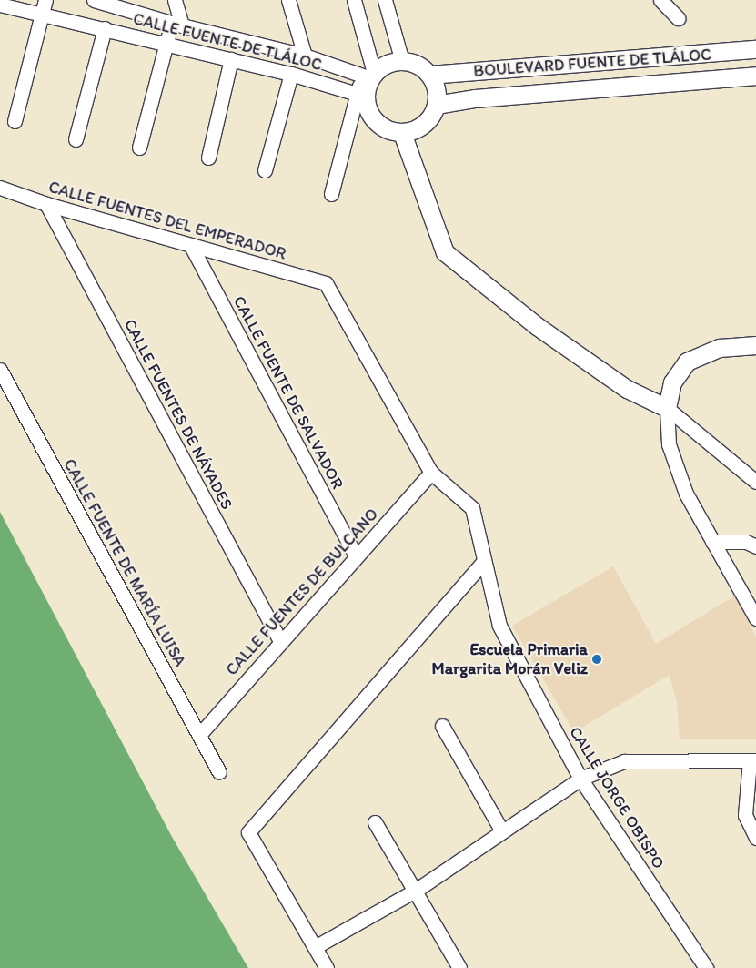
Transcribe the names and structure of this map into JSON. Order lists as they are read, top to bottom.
{
  "streets": {
    "street": [
      "CALLE FUENTE DE TLÁLOC",
      "BOULEVARD FUENTE DE TLÁLOC",
      "CALLE FUENTES DEL EMPERADOR",
      "CALLE FUENTE DE SALVADOR",
      "CALLE FUENTES DE NÁYADES",
      "CALLE FUENTE DE MARÍA LUISA",
      "CALLE FUENTES DE BULCANO",
      "CALLE JORGE OBISPO"
    ]
  },
  "crossings": [
    ["CALLE FUENTE DE TLÁLOC", "BOULEVARD FUENTE DE TLÁLOC"],
    ["CALLE FUENTES DEL EMPERADOR", "CALLE FUENTE DE SALVADOR"],
    ["CALLE FUENTES DEL EMPERADOR", "CALLE FUENTES DE NÁYADES"],
    ["CALLE FUENTES DEL EMPERADOR", "CALLE FUENTES DE BULCANO"],
    ["CALLE FUENTES DEL EMPERADOR", "CALLE JORGE OBISPO"],
    ["CALLE FUENTE DE SALVADOR", "CALLE FUENTES DE BULCANO"],
    ["CALLE FUENTES DE NÁYADES", "CALLE FUENTES DE BULCANO"],
    ["CALLE FUENTE DE MARÍA LUISA", "CALLE FUENTES DE BULCANO"],
    ["CALLE FUENTES DE BULCANO", "CALLE JORGE OBISPO"]
  ],
  "places": ["Escuela Primaria Margarita Morán Veliz"]
}
